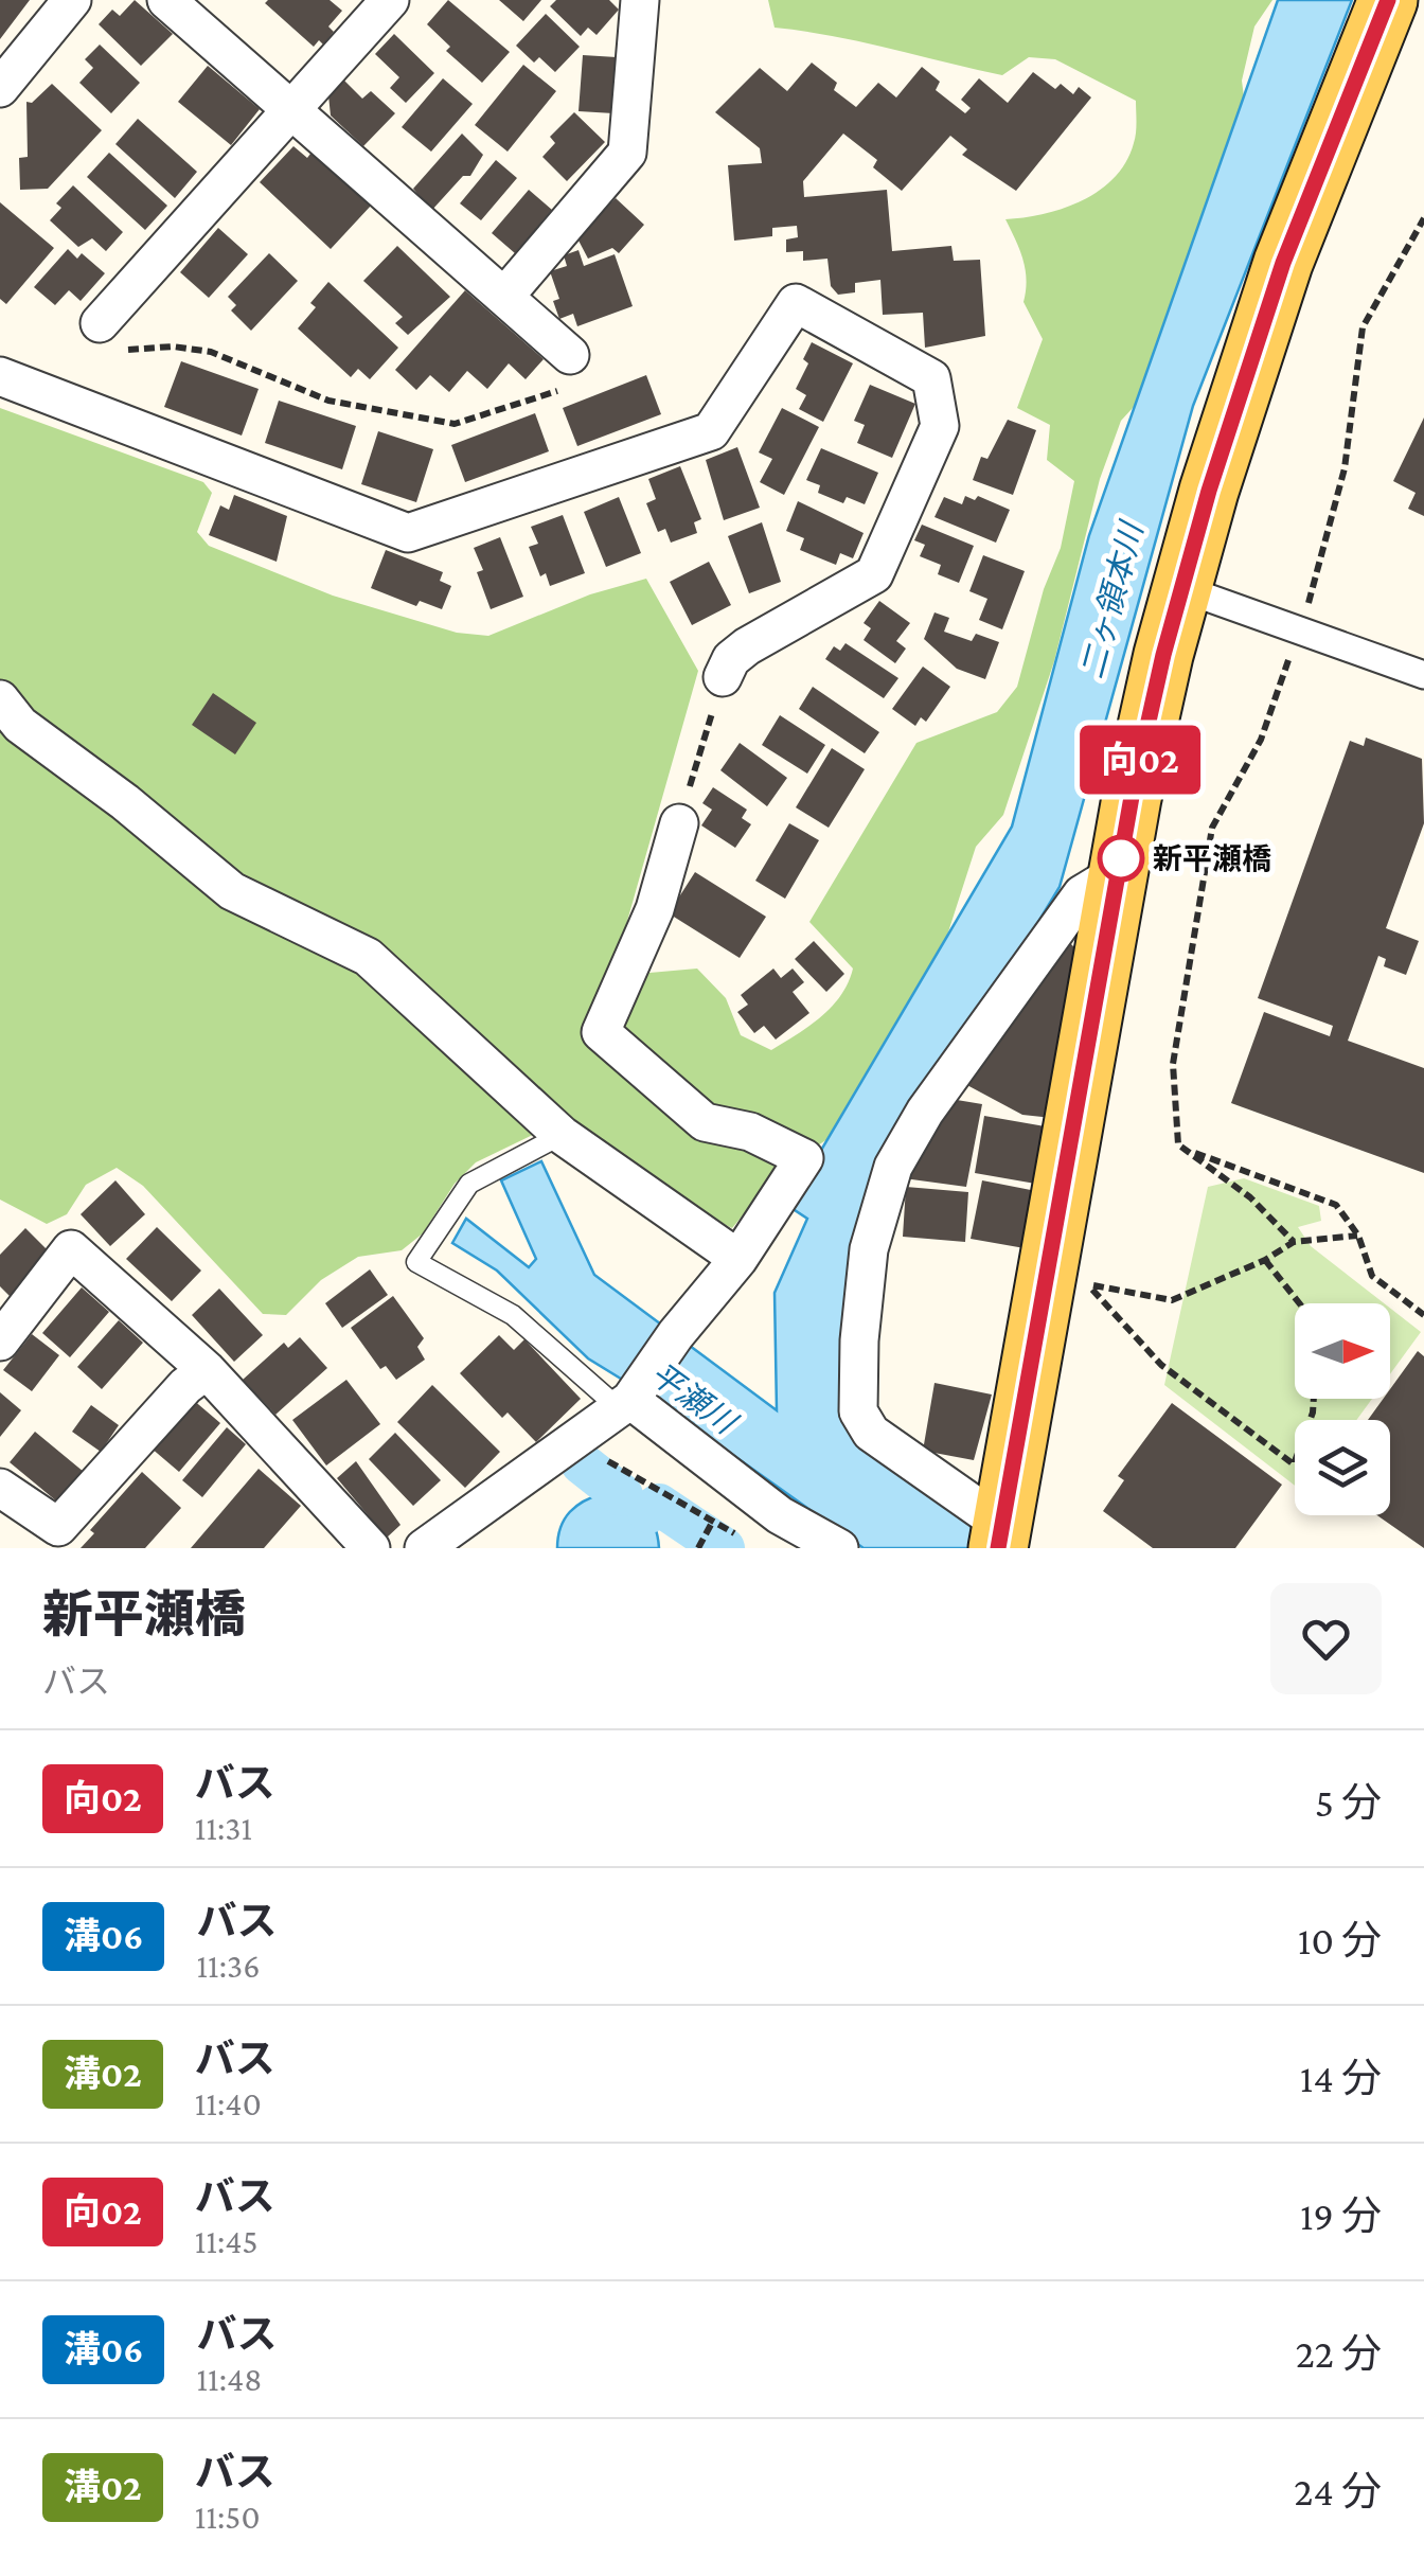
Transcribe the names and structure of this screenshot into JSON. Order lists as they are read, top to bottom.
{
  "water": ["二ヶ領本川", "平瀬川"],
  "places": ["新平瀬橋"],
  "lines": ["bus line 向02"],
  "north": "right",
  "page": {
    "on_map": "向02",
    "heading": ["新平瀬橋", "バス"],
    "list": [
      {
        "mark": "向02",
        "name": "バス",
        "note": "11:31",
        "value": "5 分"
      },
      {
        "mark": "溝06",
        "name": "バス",
        "note": "11:36",
        "value": "10 分"
      },
      {
        "mark": "溝02",
        "name": "バス",
        "note": "11:40",
        "value": "14 分"
      },
      {
        "mark": "向02",
        "name": "バス",
        "note": "11:45",
        "value": "19 分"
      },
      {
        "mark": "溝06",
        "name": "バス",
        "note": "11:48",
        "value": "22 分"
      },
      {
        "mark": "溝02",
        "name": "バス",
        "note": "11:50",
        "value": "24 分"
      }
    ]
  }
}
